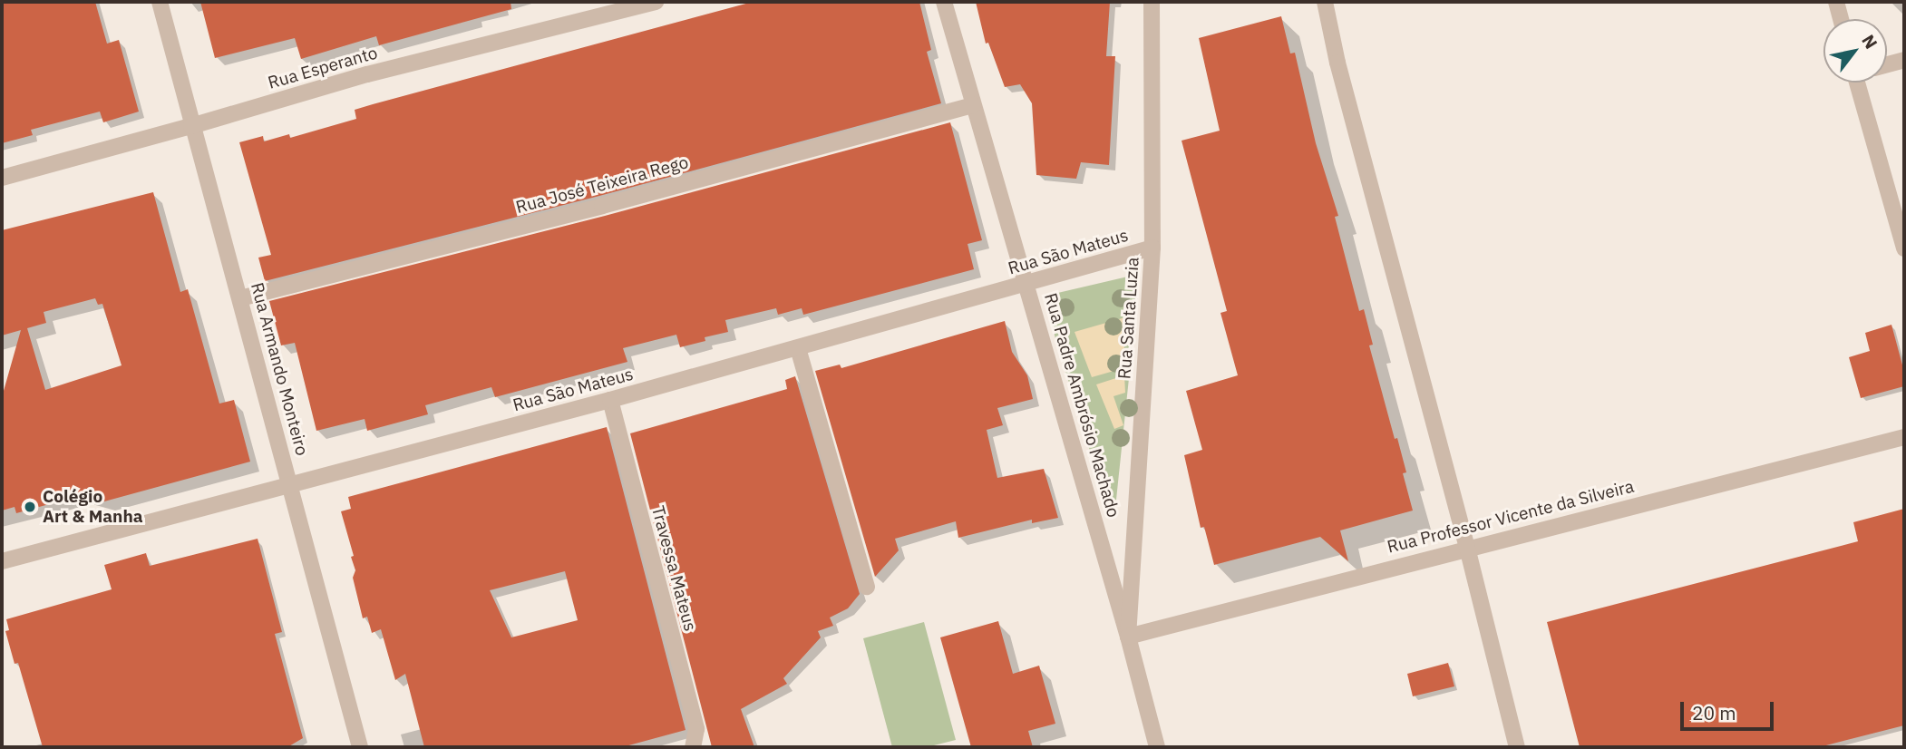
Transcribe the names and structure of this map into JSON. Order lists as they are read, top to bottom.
{
  "streets": {
    "street": [
      "Rua Esperanto",
      "Rua José Teixeira Rego",
      "Rua São Mateus",
      "Rua Santa Luzia",
      "Rua Armando Monteiro",
      "Rua Padre Ambrósio Machado",
      "Rua Professor Vicente da Silveira",
      "Travessa Mateus"
    ]
  },
  "crossings": [
    ["Rua Esperanto", "Rua Armando Monteiro"],
    ["Rua José Teixeira Rego", "Rua Armando Monteiro"],
    ["Rua José Teixeira Rego", "Rua Padre Ambrósio Machado"],
    ["Rua São Mateus", "Rua Santa Luzia"],
    ["Rua São Mateus", "Rua Armando Monteiro"],
    ["Rua São Mateus", "Rua Padre Ambrósio Machado"],
    ["Rua São Mateus", "Travessa Mateus"],
    ["Rua Santa Luzia", "Rua Padre Ambrósio Machado"],
    ["Rua Santa Luzia", "Rua Professor Vicente da Silveira"],
    ["Rua Padre Ambrósio Machado", "Rua Professor Vicente da Silveira"]
  ],
  "places": ["Colégio Art & Manha"],
  "scale_bar": "20 m",
  "north": "top right"
}
